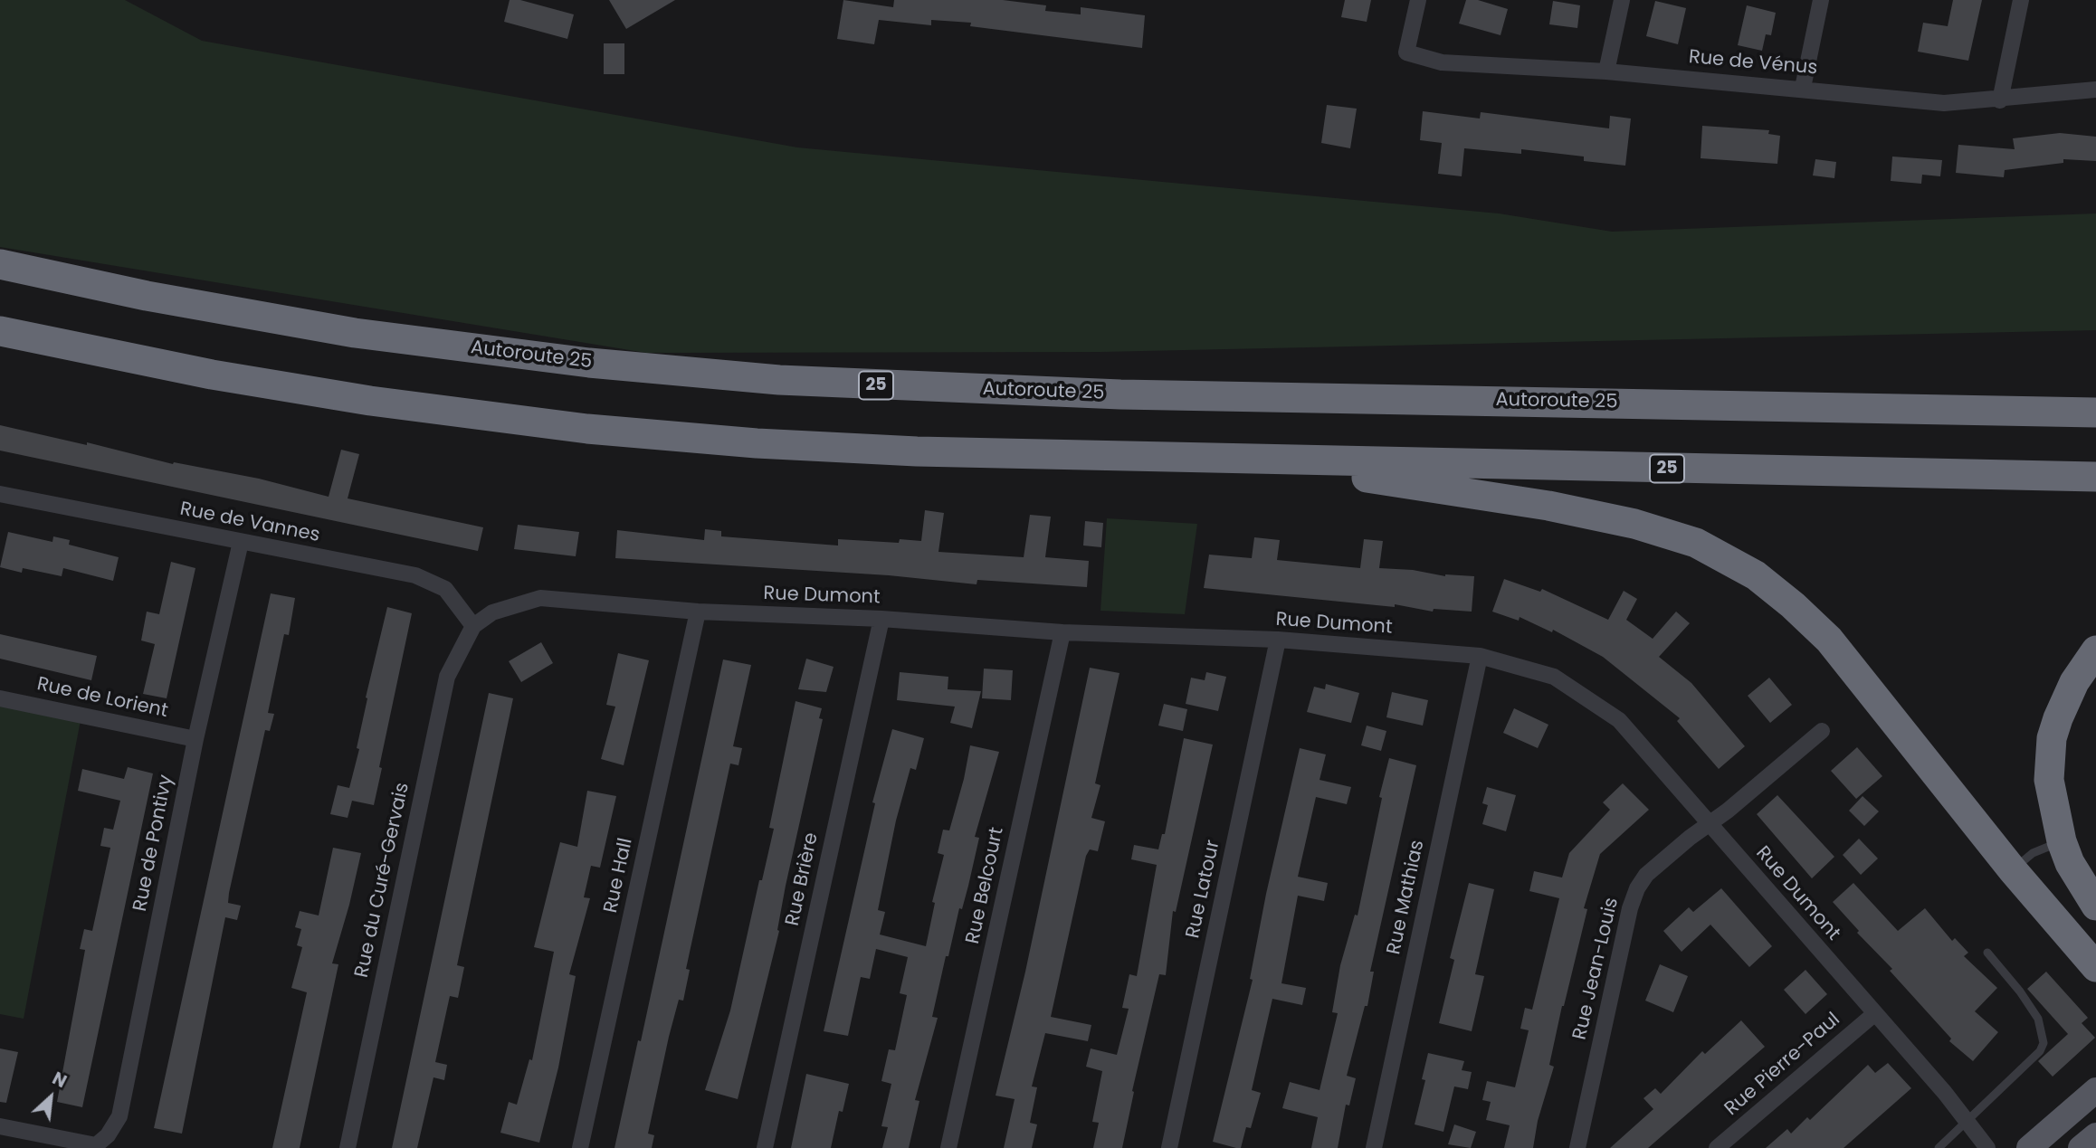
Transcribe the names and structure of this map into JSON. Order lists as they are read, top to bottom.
{
  "streets": {
    "highway": ["Autoroute 25", "25"],
    "street": [
      "Rue de Vénus",
      "Rue de Vannes",
      "Rue Dumont",
      "Rue de Lorient",
      "Rue de Pontivy",
      "Rue Hall",
      "Rue Brière",
      "Rue du Curé-Gervais",
      "Rue Belcourt",
      "Rue Latour",
      "Rue Mathias",
      "Rue Jean-Louis",
      "Rue Pierre-Paul"
    ]
  },
  "crossings": [
    ["Rue de Vannes", "Rue Dumont"],
    ["Rue de Vannes", "Rue de Pontivy"],
    ["Rue de Vannes", "Rue du Curé-Gervais"],
    ["Rue Dumont", "Rue Hall"],
    ["Rue Dumont", "Rue Brière"],
    ["Rue Dumont", "Rue du Curé-Gervais"],
    ["Rue Dumont", "Rue Belcourt"],
    ["Rue Dumont", "Rue Latour"],
    ["Rue Dumont", "Rue Mathias"],
    ["Rue Dumont", "Rue Jean-Louis"],
    ["Rue Dumont", "Rue Pierre-Paul"],
    ["Rue de Lorient", "Rue de Pontivy"]
  ],
  "north": "top right"
}
